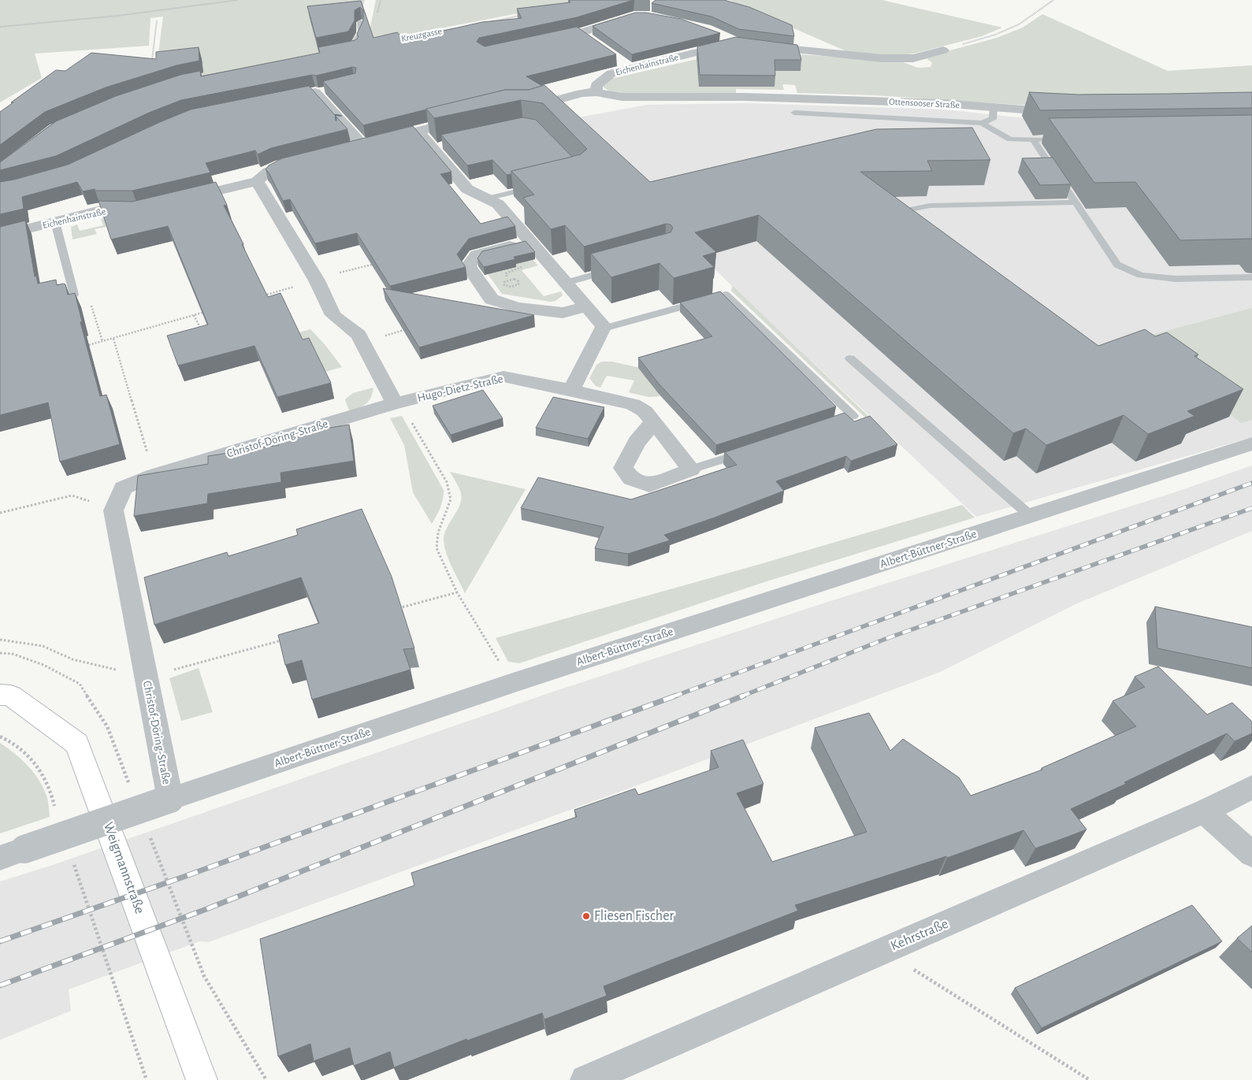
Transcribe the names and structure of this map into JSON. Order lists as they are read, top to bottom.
{
  "streets": {
    "street": [
      "Eichenhainstraße",
      "Ottensooser Straße",
      "Hugo-Dietz-Straße",
      "Christof-Döring-Straße",
      "Albert-Büttner-Straße",
      "Weigmannstraße",
      "Kehrstraße"
    ],
    "path": ["Kreuzgasse"]
  },
  "crossings": [
    ["Eichenhainstraße", "Ottensooser Straße"],
    ["Hugo-Dietz-Straße", "Christof-Döring-Straße"],
    ["Christof-Döring-Straße", "Albert-Büttner-Straße"]
  ],
  "places": ["Fliesen Fischer"]
}
